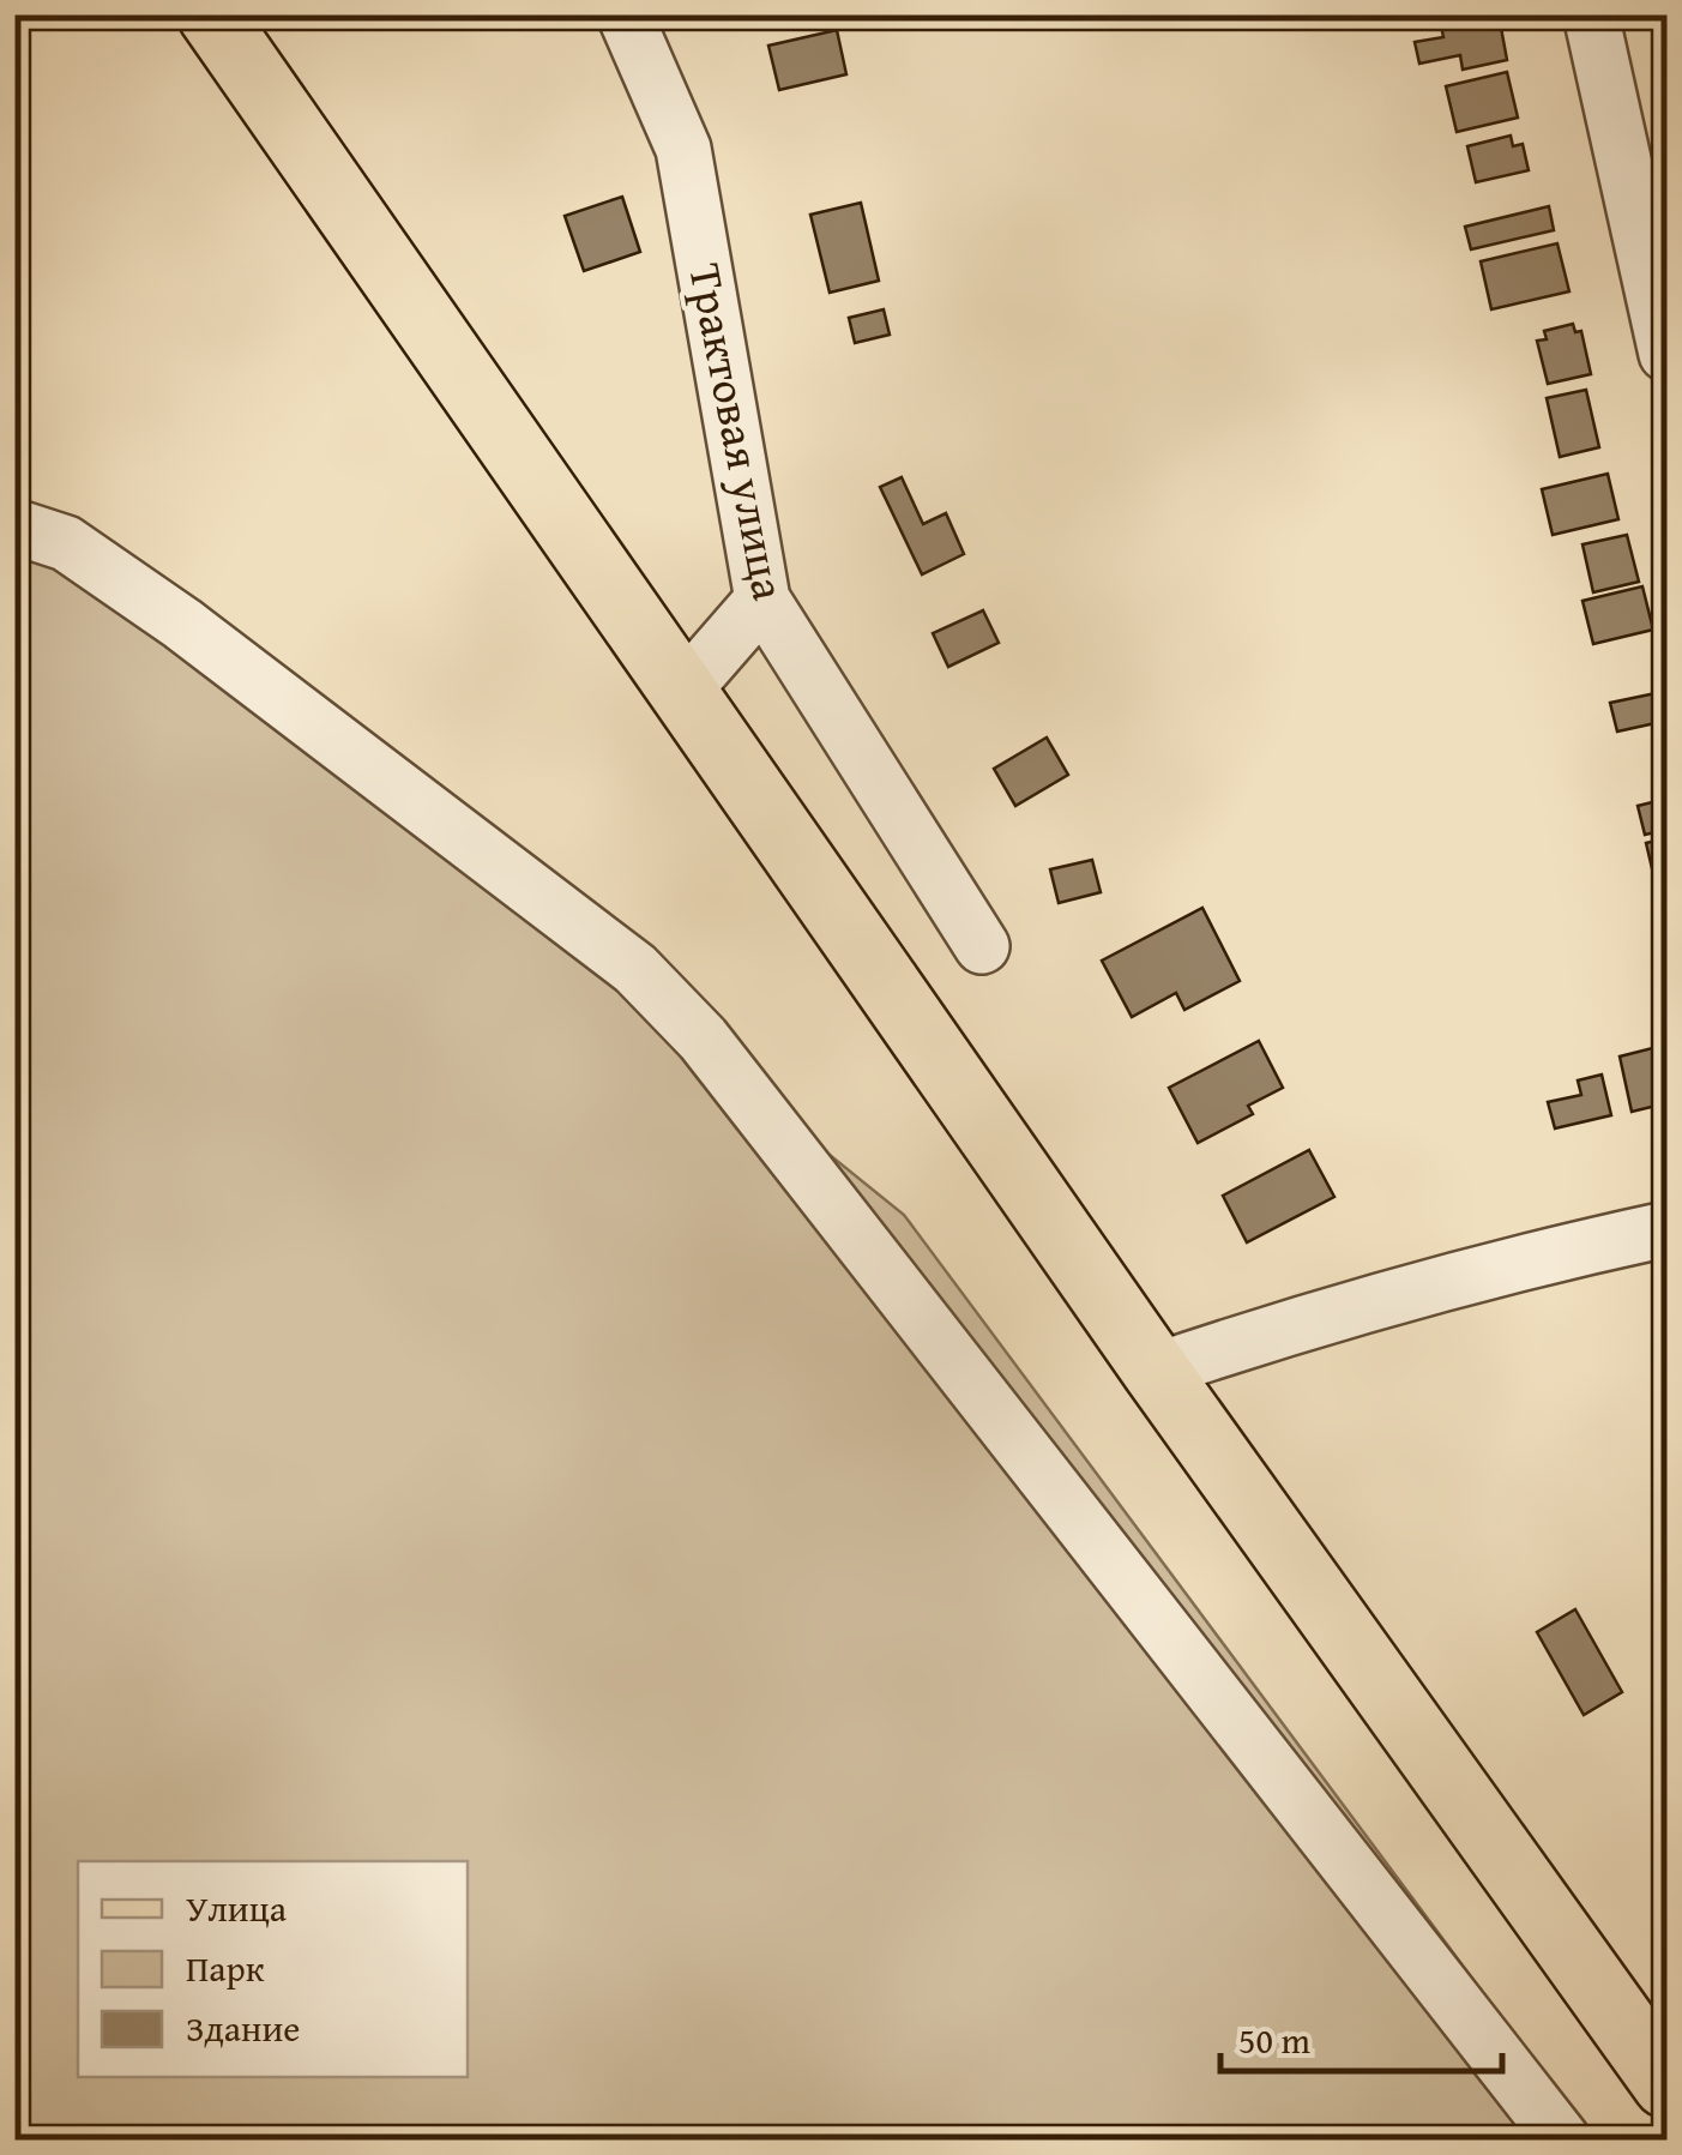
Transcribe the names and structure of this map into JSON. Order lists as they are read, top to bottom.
{
  "streets": {
    "street": ["Трактовая улица"]
  },
  "legend": ["Улица", "Парк", "Здание"],
  "scale_bar": "50 m"
}
